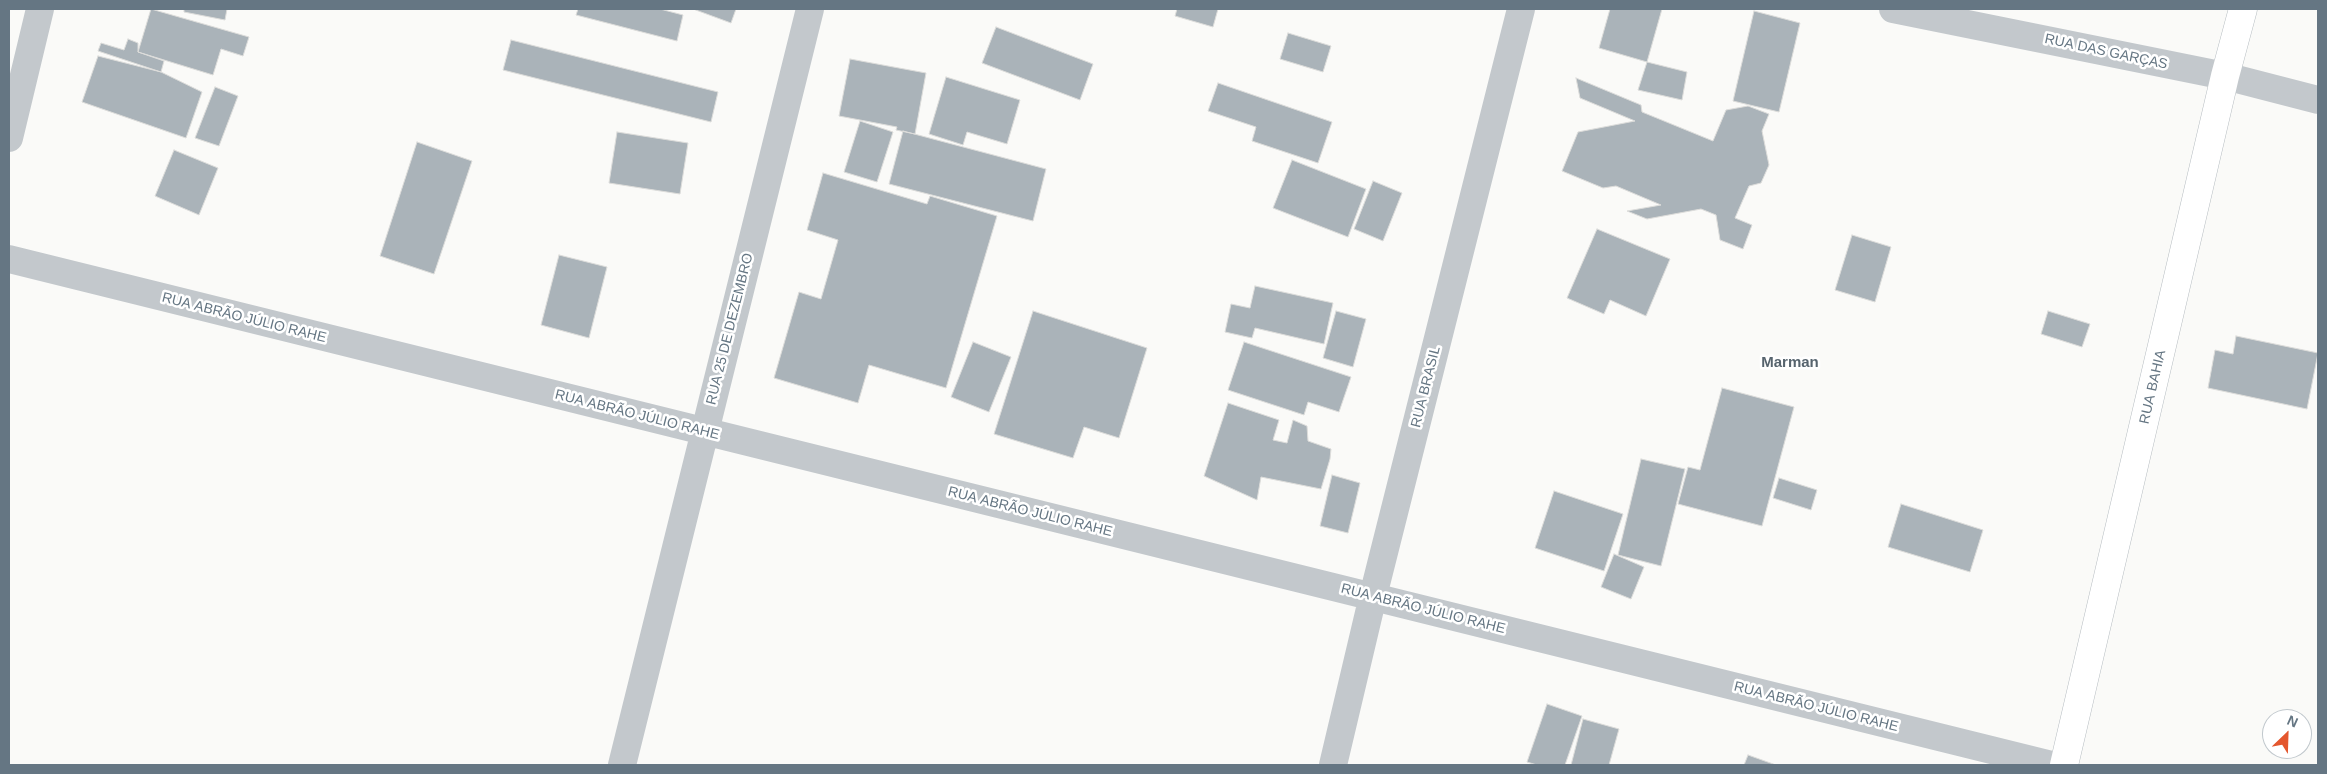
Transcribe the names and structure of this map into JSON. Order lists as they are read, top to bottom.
{
  "streets": {
    "main road": ["RUA BAHIA"],
    "street": [
      "RUA DAS GARÇAS",
      "RUA ABRÃO JÚLIO RAHE",
      "RUA 25 DE DEZEMBRO",
      "RUA BRASIL"
    ]
  },
  "crossings": [
    ["RUA DAS GARÇAS", "RUA BAHIA"],
    ["RUA ABRÃO JÚLIO RAHE", "RUA 25 DE DEZEMBRO"],
    ["RUA ABRÃO JÚLIO RAHE", "RUA BRASIL"]
  ],
  "districts": ["Marman"],
  "north": "top right"
}
